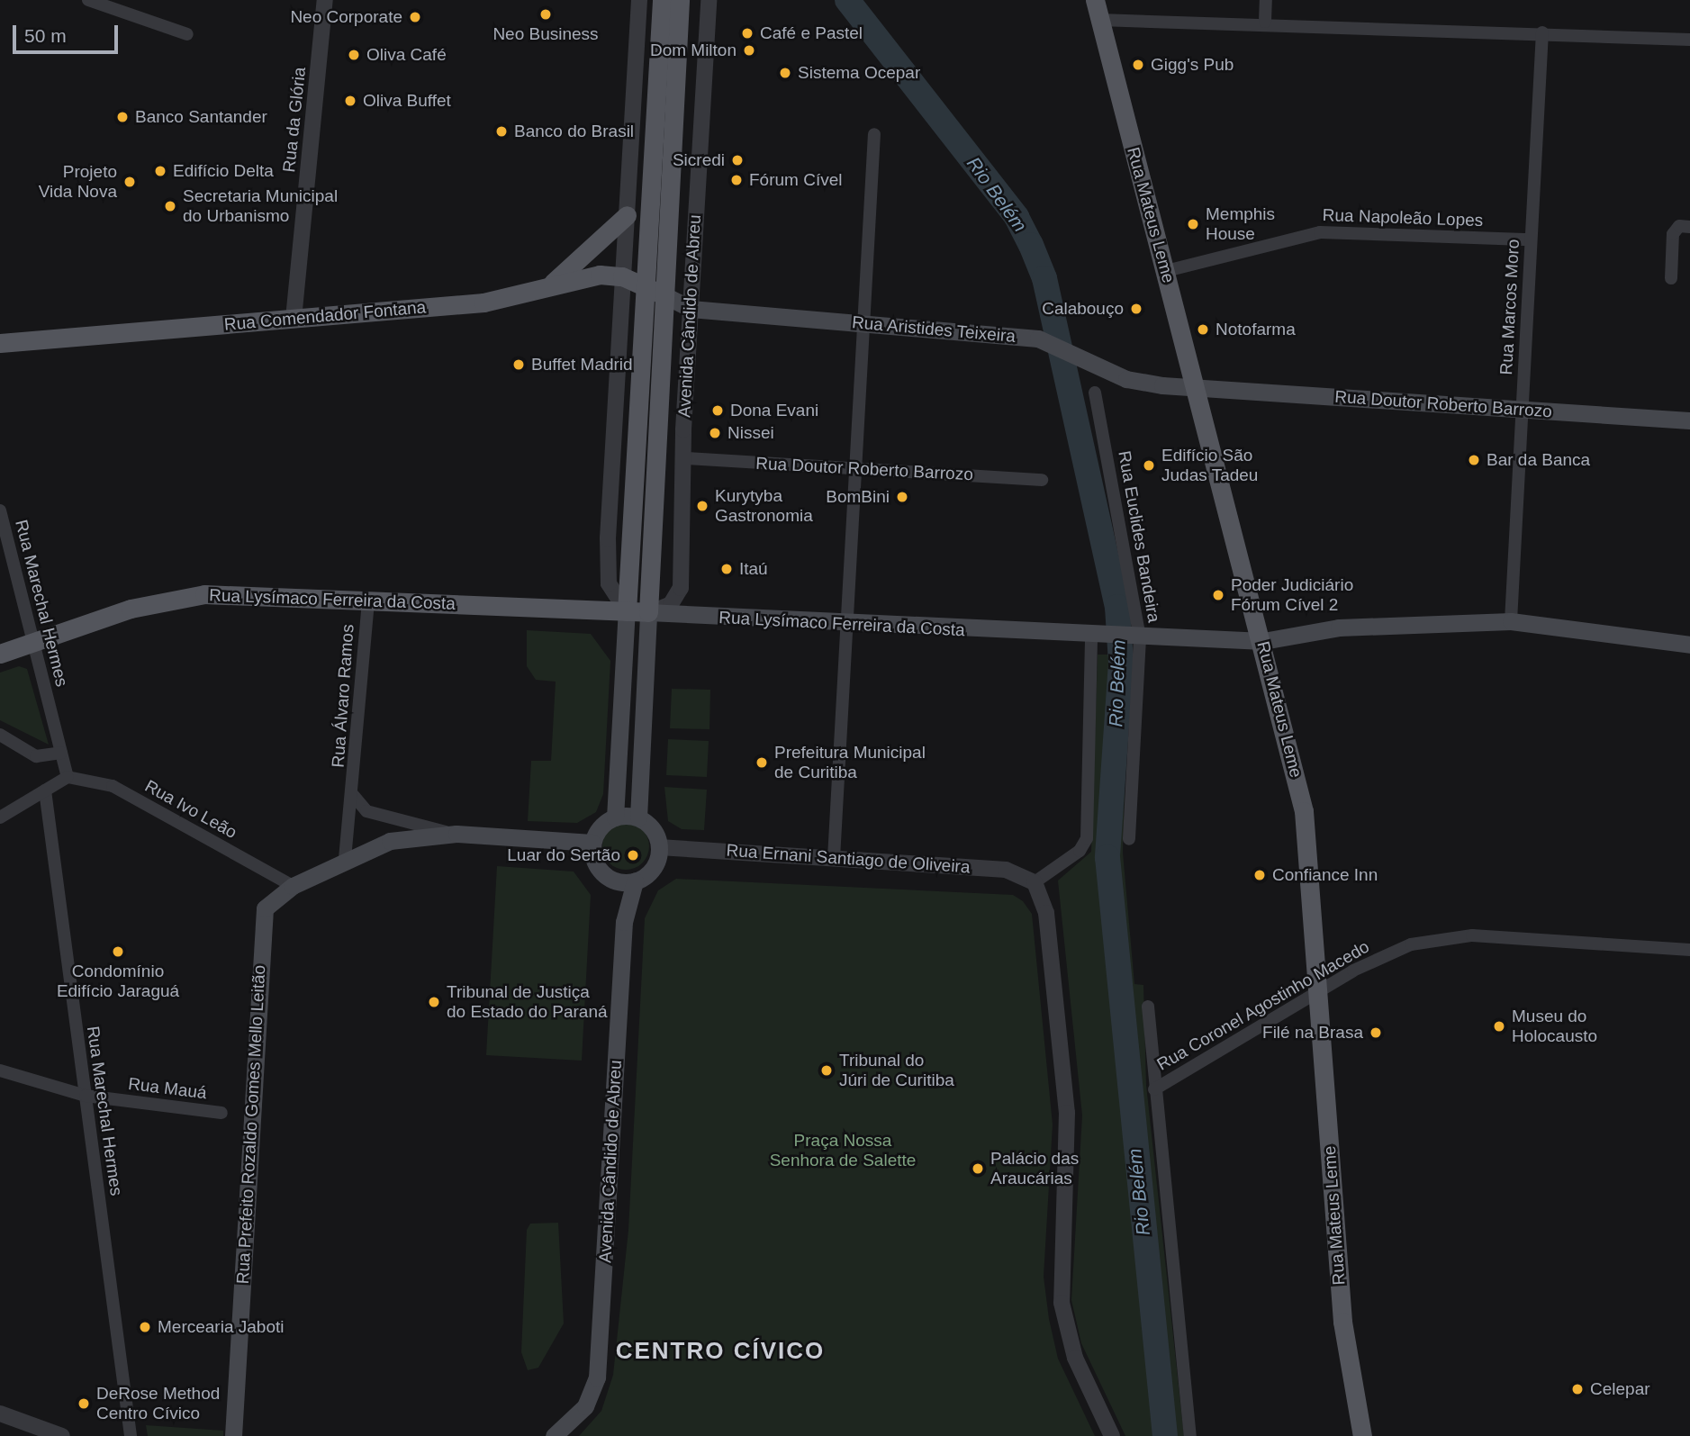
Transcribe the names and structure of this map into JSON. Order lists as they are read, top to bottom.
{
  "streets": {
    "main road": [
      "Rua Mateus Leme",
      "Rua Comendador Fontana",
      "Avenida Cândido de Abreu",
      "Rua Aristides Teixeira",
      "Rua Doutor Roberto Barrozo",
      "Rua Lysímaco Ferreira da Costa",
      "Rua Prefeito Rozaldo Gomes Mello Leitão"
    ],
    "street": [
      "Rua da Glória",
      "Rua Napoleão Lopes",
      "Rua Marcos Moro",
      "Rua Euclides Bandeira",
      "Rua Marechal Hermes",
      "Rua Álvaro Ramos",
      "Rua Ivo Leão",
      "Rua Ernani Santiago de Oliveira",
      "Rua Coronel Agostinho Macedo",
      "Rua Mauá"
    ]
  },
  "crossings": [
    ["Rua da Glória", "Rua Comendador Fontana"],
    ["Rua Mateus Leme", "Rua Napoleão Lopes"],
    ["Rua Mateus Leme", "Rua Aristides Teixeira"],
    ["Rua Mateus Leme", "Rua Doutor Roberto Barrozo"],
    ["Rua Mateus Leme", "Rua Lysímaco Ferreira da Costa"],
    ["Rua Mateus Leme", "Rua Coronel Agostinho Macedo"],
    ["Rua Napoleão Lopes", "Rua Marcos Moro"],
    ["Rua Marcos Moro", "Rua Doutor Roberto Barrozo"],
    ["Rua Marcos Moro", "Rua Lysímaco Ferreira da Costa"],
    ["Rua Comendador Fontana", "Avenida Cândido de Abreu"],
    ["Rua Comendador Fontana", "Rua Aristides Teixeira"],
    ["Avenida Cândido de Abreu", "Rua Aristides Teixeira"],
    ["Avenida Cândido de Abreu", "Rua Doutor Roberto Barrozo"],
    ["Avenida Cândido de Abreu", "Rua Lysímaco Ferreira da Costa"],
    ["Avenida Cândido de Abreu", "Rua Ernani Santiago de Oliveira"],
    ["Rua Aristides Teixeira", "Rua Doutor Roberto Barrozo"],
    ["Rua Euclides Bandeira", "Rua Lysímaco Ferreira da Costa"],
    ["Rua Lysímaco Ferreira da Costa", "Rua Marechal Hermes"],
    ["Rua Lysímaco Ferreira da Costa", "Rua Álvaro Ramos"],
    ["Rua Marechal Hermes", "Rua Ivo Leão"],
    ["Rua Marechal Hermes", "Rua Mauá"],
    ["Rua Álvaro Ramos", "Rua Prefeito Rozaldo Gomes Mello Leitão"],
    ["Rua Ivo Leão", "Rua Prefeito Rozaldo Gomes Mello Leitão"]
  ],
  "districts": ["CENTRO CÍVICO"],
  "water": ["Rio Belém"],
  "parks": ["Praça Nossa Senhora de Salette"],
  "places": [
    "Neo Business",
    "Neo Corporate",
    "Café e Pastel",
    "Dom Milton",
    "Oliva Café",
    "Gigg's Pub",
    "Sistema Ocepar",
    "Oliva Buffet",
    "Banco Santander",
    "Banco do Brasil",
    "Sicredi",
    "Edifício Delta",
    "Fórum Cível",
    "Projeto Vida Nova",
    "Secretaria Municipal do Urbanismo",
    "Memphis House",
    "Calabouço",
    "Notofarma",
    "Buffet Madrid",
    "Dona Evani",
    "Nissei",
    "Bar da Banca",
    "Edifício São Judas Tadeu",
    "BomBini",
    "Kurytyba Gastronomia",
    "Itaú",
    "Poder Judiciário Fórum Cível 2",
    "Prefeitura Municipal de Curitiba",
    "Luar do Sertão",
    "Confiance Inn",
    "Condomínio Edifício Jaraguá",
    "Tribunal de Justiça do Estado do Paraná",
    "Museu do Holocausto",
    "Filé na Brasa",
    "Tribunal do Júri de Curitiba",
    "Palácio das Araucárias",
    "Mercearia Jaboti",
    "Celepar",
    "DeRose Method Centro Cívico"
  ],
  "scale_bar": "50 m"
}
